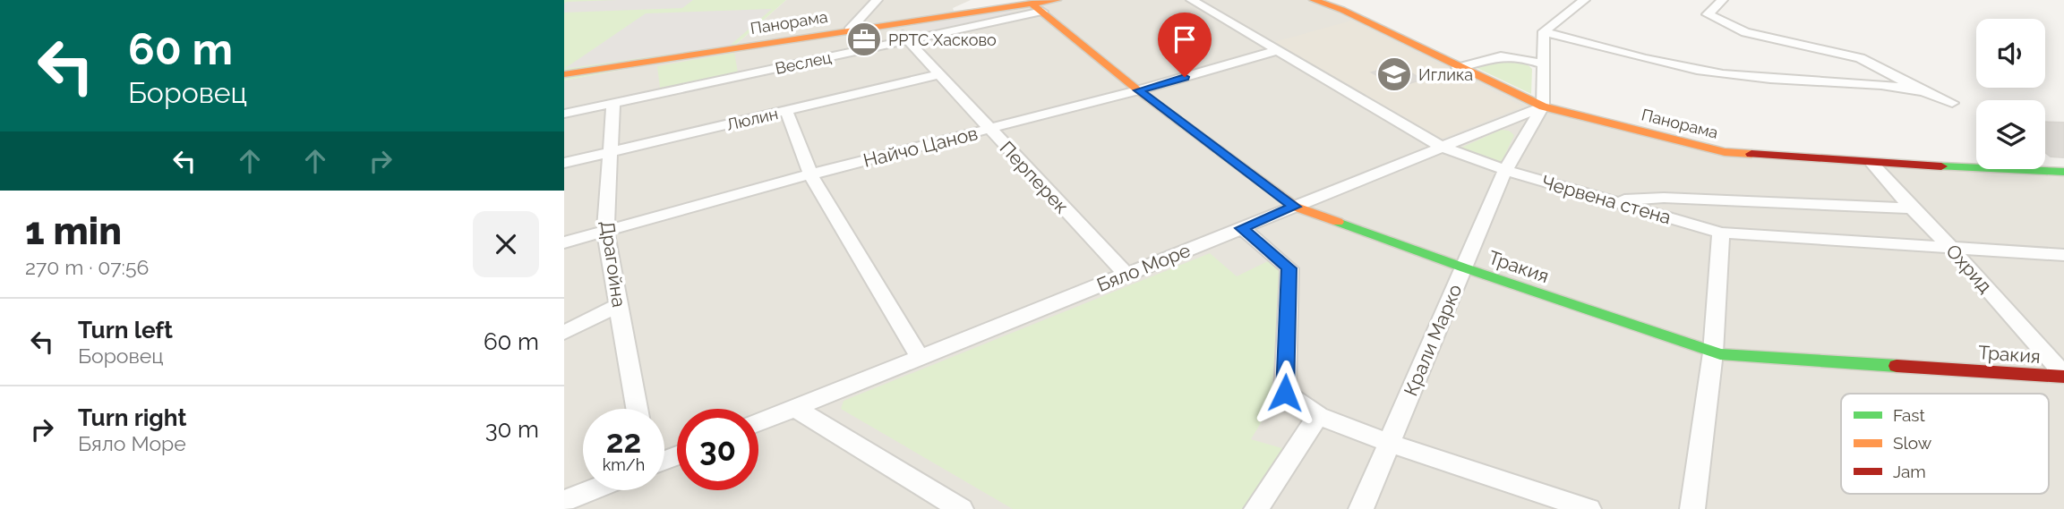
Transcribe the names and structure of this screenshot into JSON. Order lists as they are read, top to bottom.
{
  "streets": {
    "street": [
      "Панорама",
      "Веслец",
      "Люлин",
      "Найчо Цанов",
      "Перперек",
      "Червена стена",
      "Драгойна",
      "Тракия",
      "Бяло Море",
      "Охрид",
      "Крали Марко"
    ]
  },
  "crossings": [
    ["Панорама", "Веслец"],
    ["Панорама", "Перперек"],
    ["Панорама", "Тракия"],
    ["Панорама", "Бяло Море"],
    ["Панорама", "Охрид"],
    ["Панорама", "Крали Марко"],
    ["Веслец", "Перперек"],
    ["Веслец", "Драгойна"],
    ["Веслец", "Тракия"],
    ["Люлин", "Перперек"],
    ["Люлин", "Драгойна"],
    ["Найчо Цанов", "Перперек"],
    ["Найчо Цанов", "Червена стена"],
    ["Найчо Цанов", "Драгойна"],
    ["Найчо Цанов", "Тракия"],
    ["Перперек", "Бяло Море"],
    ["Червена стена", "Бяло Море"],
    ["Червена стена", "Охрид"],
    ["Червена стена", "Крали Марко"],
    ["Тракия", "Бяло Море"],
    ["Тракия", "Охрид"],
    ["Тракия", "Крали Марко"],
    ["Бяло Море", "Крали Марко"]
  ],
  "places": {
    "office": ["РРТС Хасково"],
    "school or university": ["Иглика"]
  },
  "legend": ["Fast", "Slow", "Jam"],
  "page": {
    "turn": ["60 m", "Боровец"],
    "heading": ["1 min", "270 m · 07:56"],
    "list": [
      {
        "name": "Turn left",
        "note": "Боровец",
        "value": "60 m"
      },
      {
        "name": "Turn right",
        "note": "Бяло Море",
        "value": "30 m"
      }
    ],
    "speed": "22 km/h",
    "limit": "30"
  }
}
